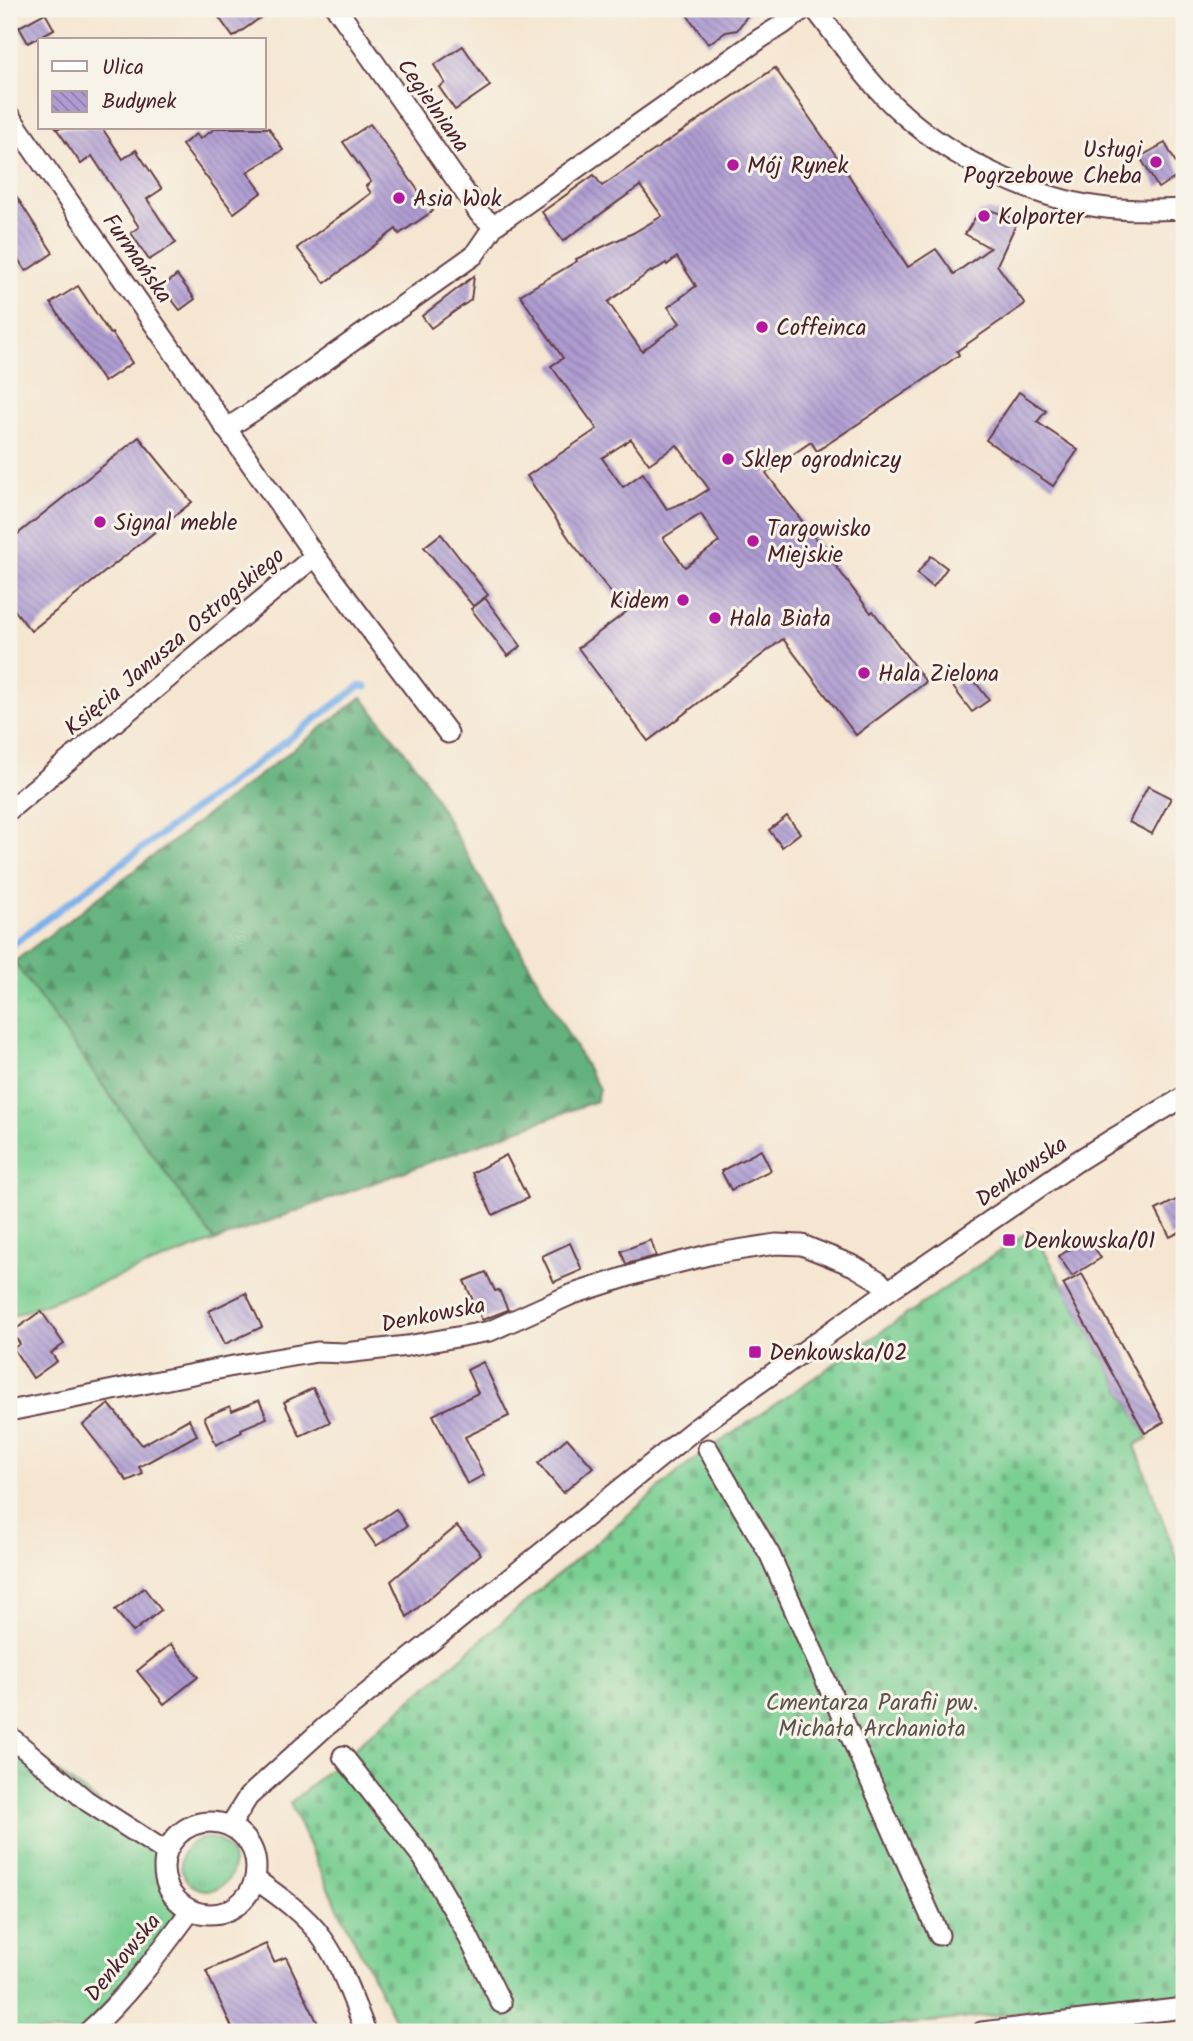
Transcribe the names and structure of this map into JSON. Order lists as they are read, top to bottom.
{
  "streets": {
    "street": [
      "Cegielniana",
      "Furmańska",
      "Księcia Janusza Ostrogskiego",
      "Denkowska"
    ]
  },
  "crossings": [
    ["Furmańska", "Księcia Janusza Ostrogskiego"]
  ],
  "parks": ["Cmentarza Parafii pw. Michała Archanioła"],
  "places": {
    "other": [
      "Usługi Pogrzebowe Cheba",
      "Mój Rynek",
      "Asia Wok",
      "Kolporter",
      "Coffeinca",
      "Sklep ogrodniczy",
      "Signal meble",
      "Targowisko Miejskie",
      "Kidem",
      "Hala Biała",
      "Hala Zielona"
    ],
    "transit": ["Denkowska/01", "Denkowska/02"]
  },
  "legend": ["Ulica", "Budynek"]
}
